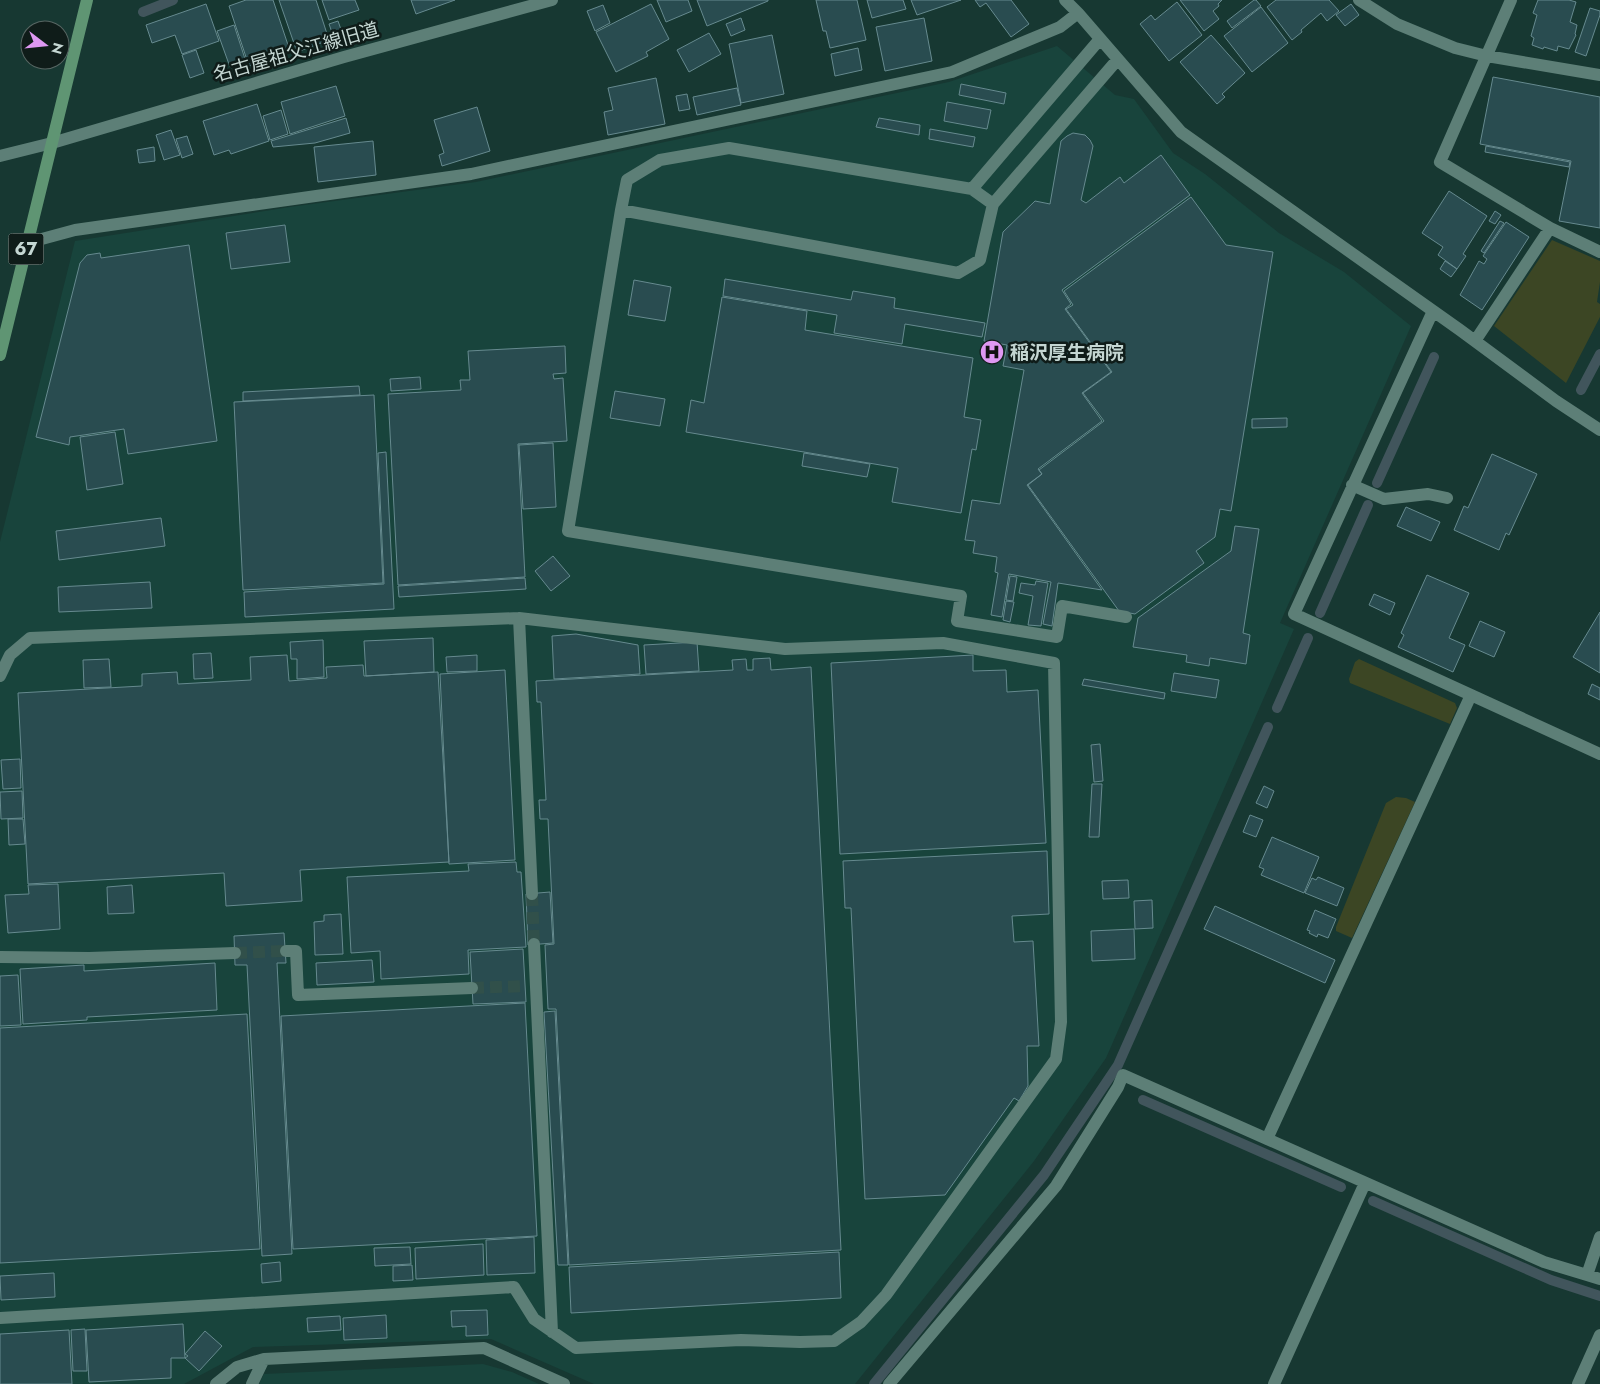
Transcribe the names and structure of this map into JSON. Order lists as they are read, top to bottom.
{
  "streets": {
    "main road": ["67"],
    "street": ["名古屋祖父江線旧道"]
  },
  "crossings": [
    ["名古屋祖父江線旧道", "67"]
  ],
  "places": {
    "hospital": ["稲沢厚生病院"]
  },
  "north": "right"
}
